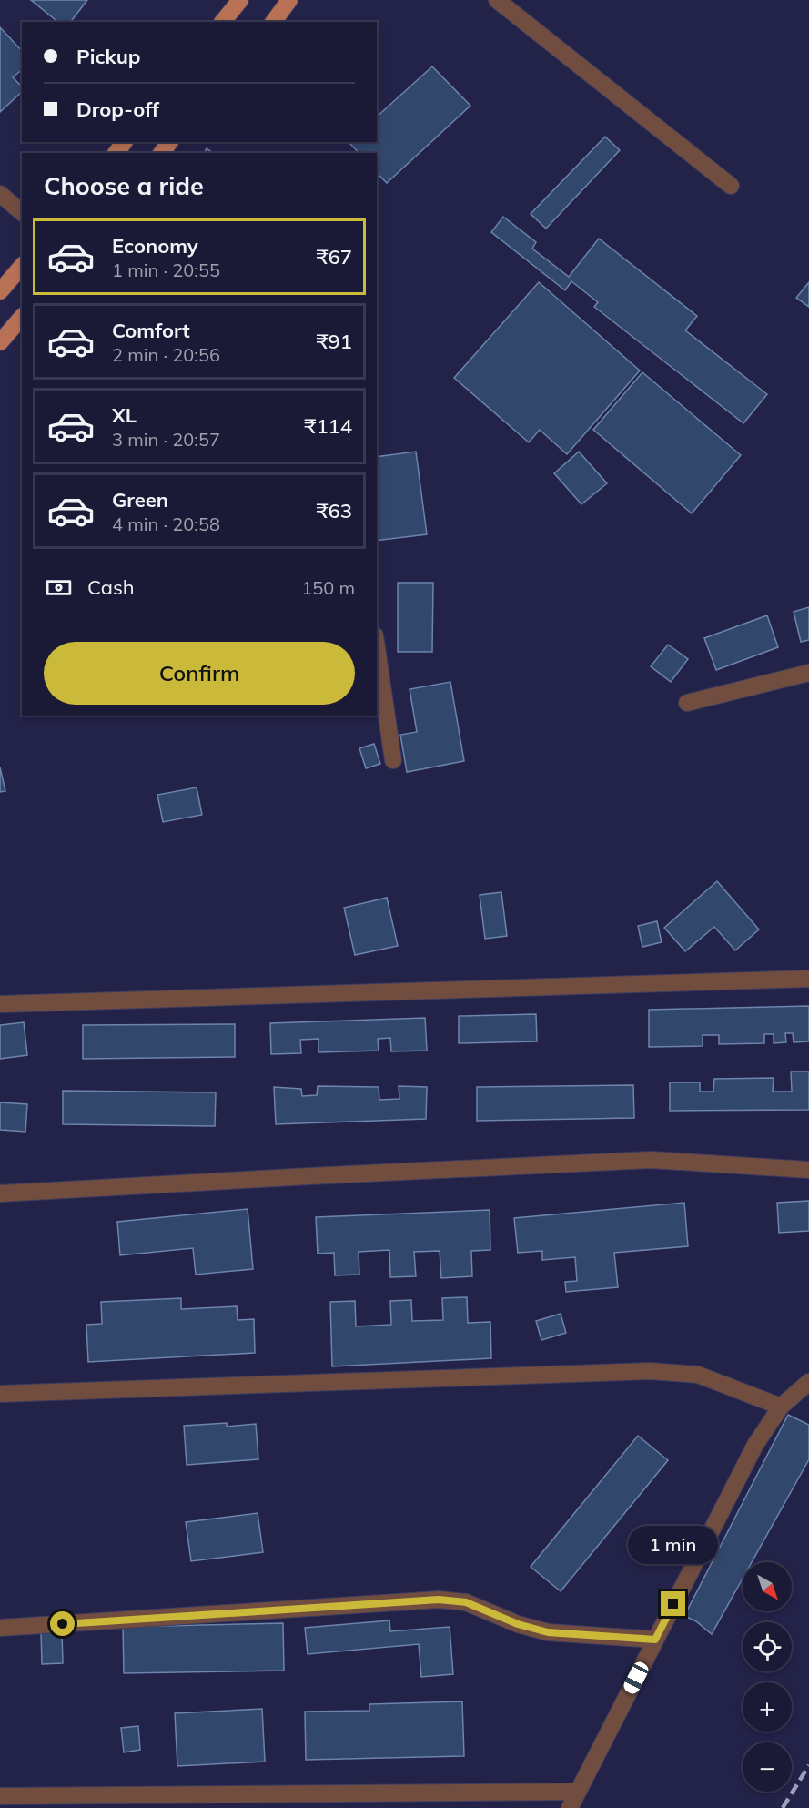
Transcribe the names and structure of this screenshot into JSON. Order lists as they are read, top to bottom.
{
  "north": "bottom right",
  "page": {
    "banner": ["Pickup", "Drop-off"],
    "heading": "Choose a ride",
    "list": [
      {
        "name": "Economy",
        "note": "1 min · 20:55",
        "value": "₹67"
      },
      {
        "name": "Comfort",
        "note": "2 min · 20:56",
        "value": "₹91"
      },
      {
        "name": "XL",
        "note": "3 min · 20:57",
        "value": "₹114"
      },
      {
        "name": "Green",
        "note": "4 min · 20:58",
        "value": "₹63"
      }
    ],
    "pay": ["Cash", "150 m"],
    "buttons": "Confirm",
    "bubble": "1 min",
    "map_buttons": ["+", "−"]
  }
}
